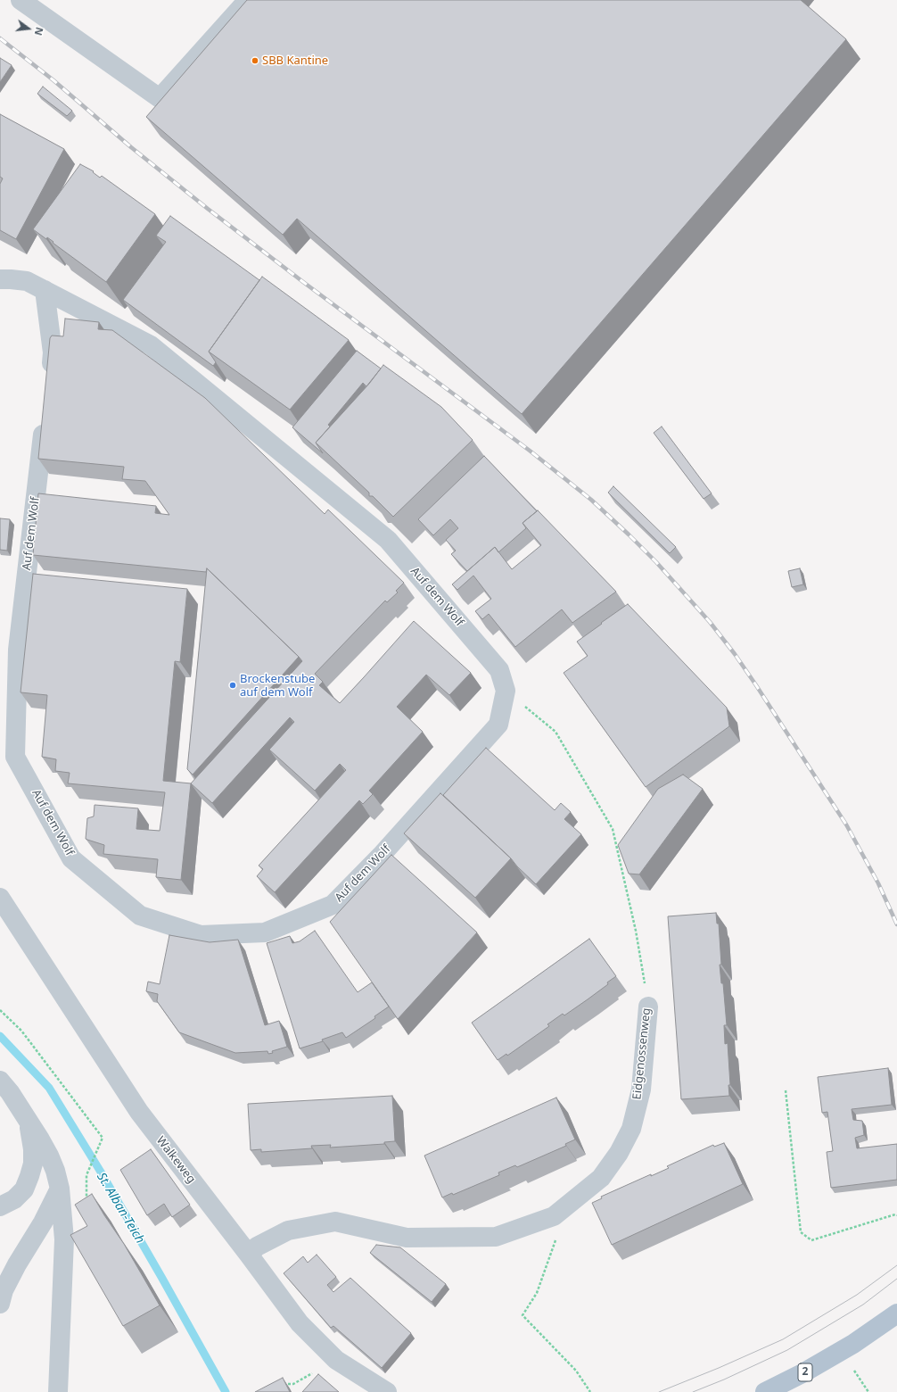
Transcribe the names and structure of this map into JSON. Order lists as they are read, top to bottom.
{
  "streets": {
    "main road": ["2"],
    "street": ["Auf dem Wolf", "Eidgenossenweg", "Walkeweg"]
  },
  "crossings": [
    ["Auf dem Wolf", "Eidgenossenweg"],
    ["Eidgenossenweg", "Walkeweg"]
  ],
  "water": ["St. Alban-Teich"],
  "places": ["SBB Kantine", "Brockenstube auf dem Wolf"],
  "north": "right"
}
